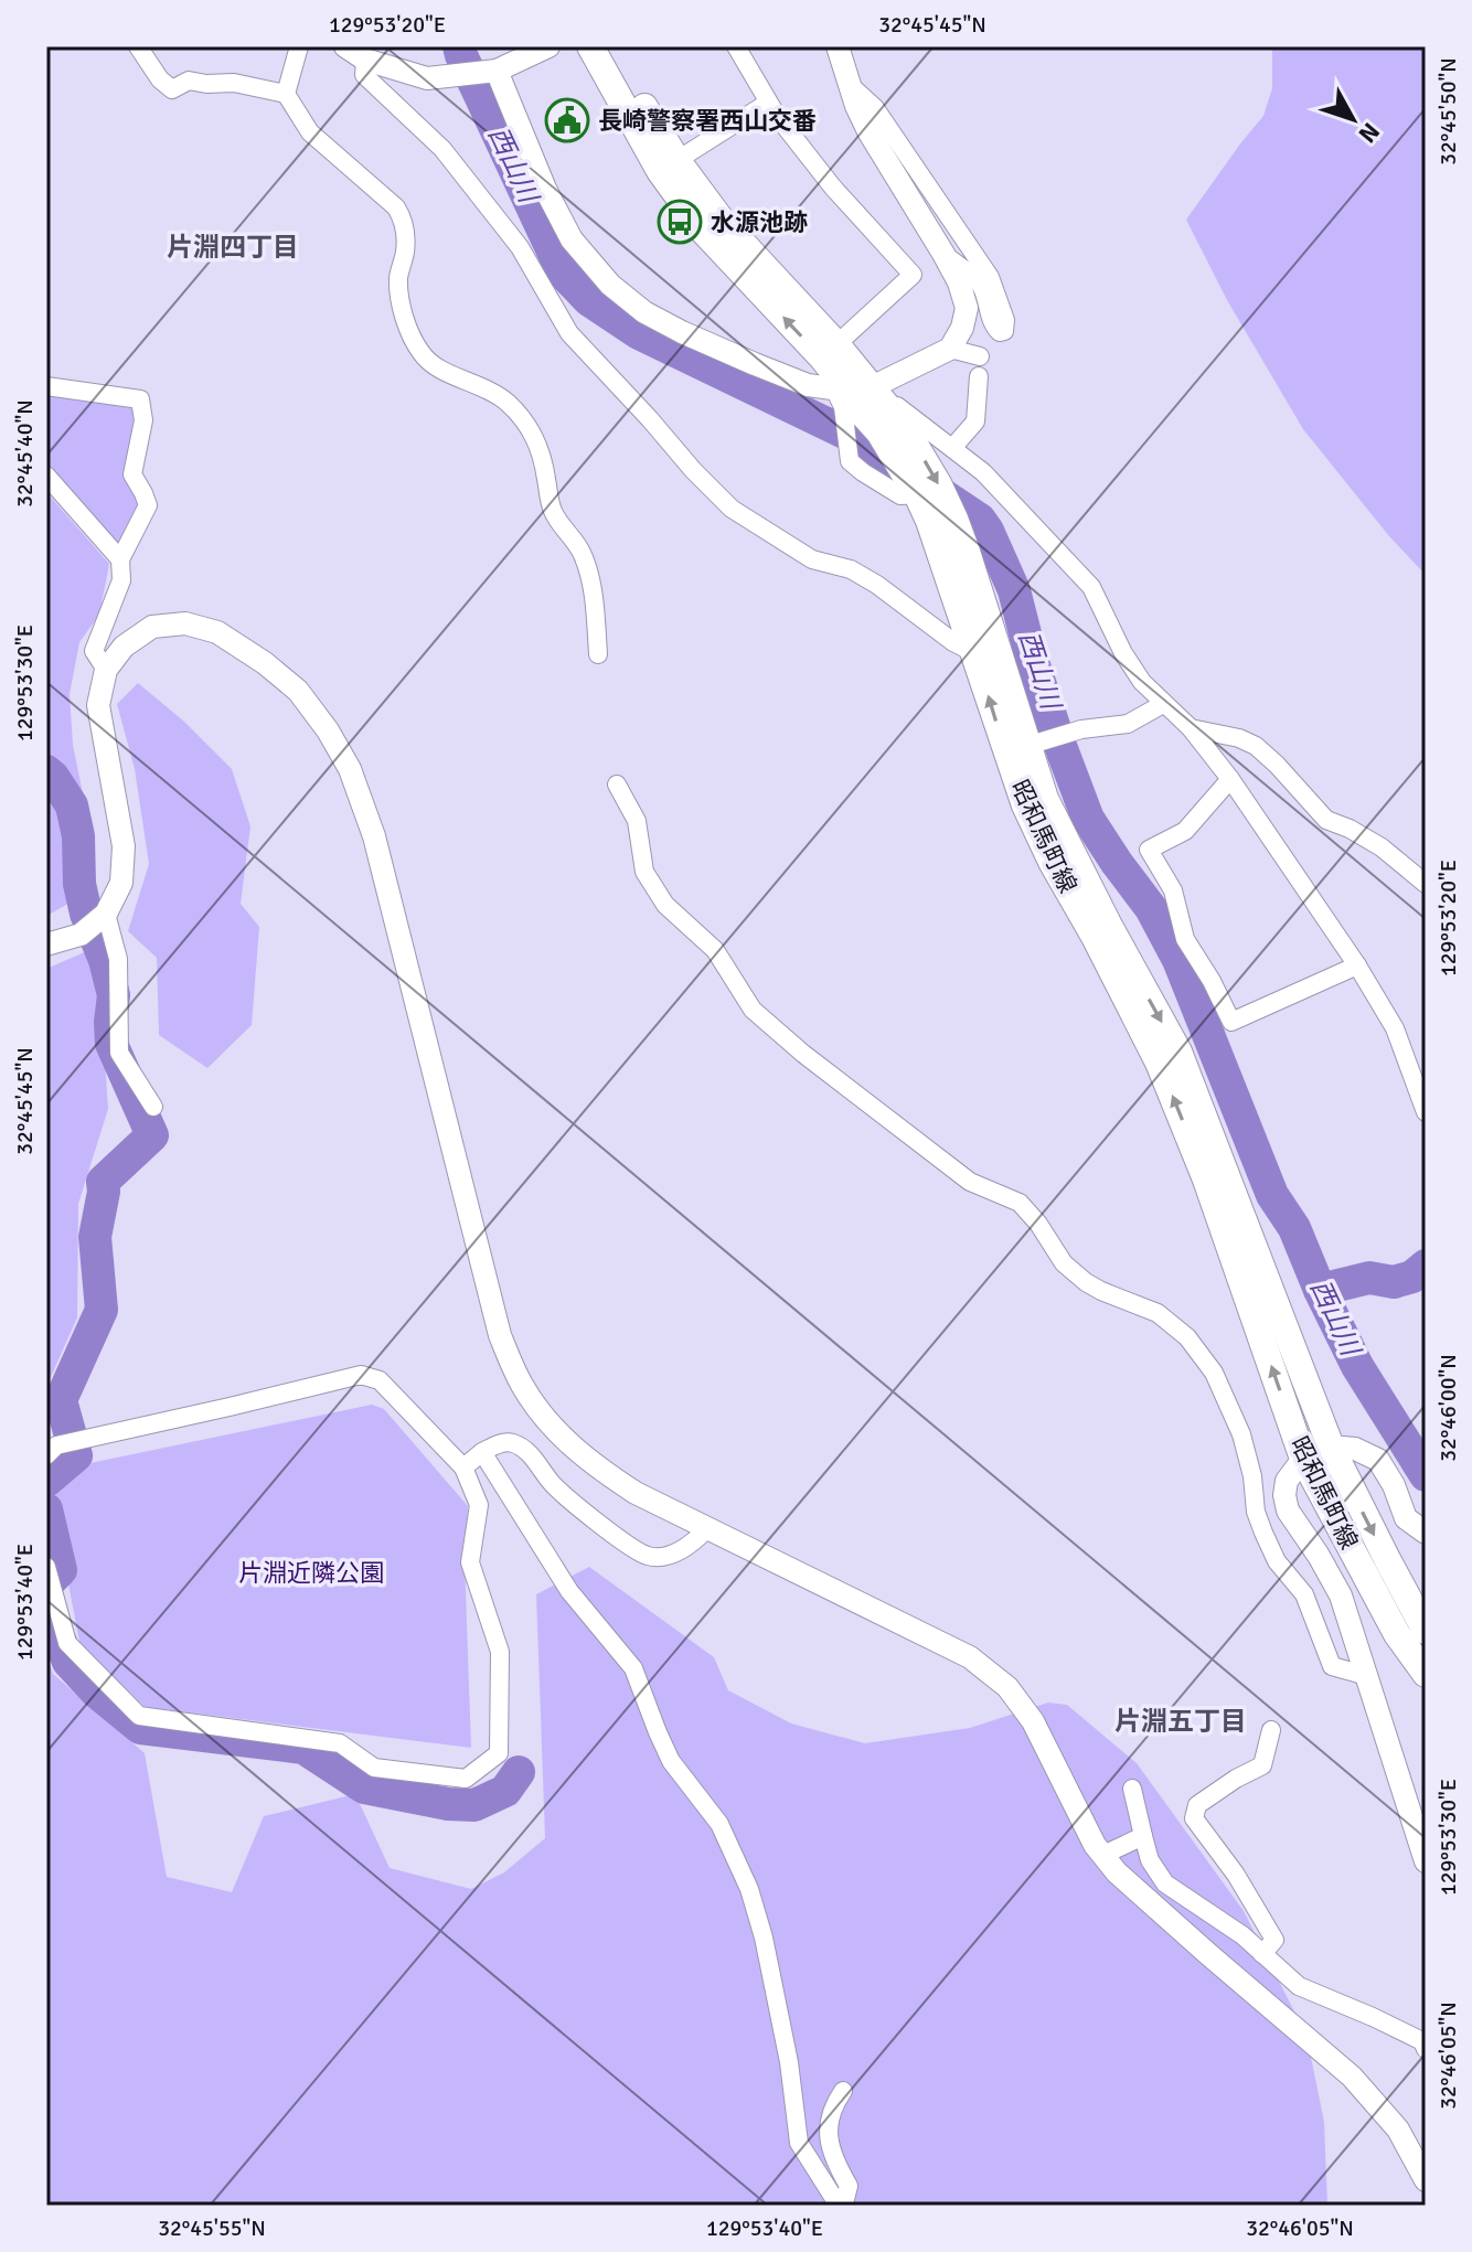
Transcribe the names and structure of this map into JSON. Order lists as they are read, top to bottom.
{
  "streets": {
    "main road": ["昭和馬町線"]
  },
  "districts": ["片淵四丁目", "片淵五丁目"],
  "water": ["西山川"],
  "parks": ["片淵近隣公園"],
  "places": {
    "public building": ["長崎警察署西山交番"],
    "bus stop": ["水源池跡"]
  },
  "north": "bottom right",
  "coordinates": [
    "129°53'20\"E",
    "32°45'45\"N",
    "32°45'50\"N",
    "32°45'40\"N",
    "129°53'30\"E",
    "32°46'00\"N",
    "129°53'40\"E",
    "32°46'05\"N",
    "32°45'55\"N"
  ]
}
